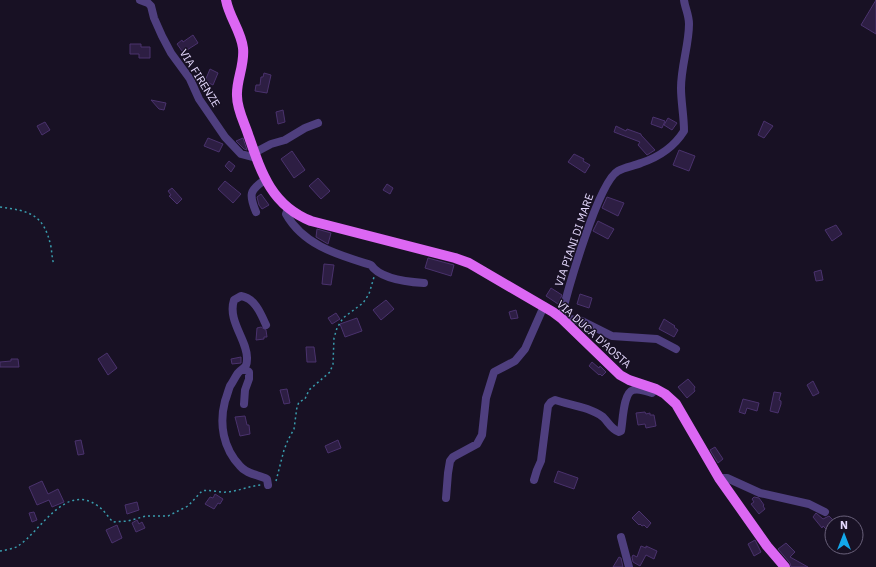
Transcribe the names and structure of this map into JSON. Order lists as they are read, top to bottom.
{
  "streets": {
    "main road": ["VIA DUCA D'AOSTA"],
    "street": ["VIA FIRENZE", "VIA PIANI DI MARE"]
  },
  "crossings": [
    ["VIA FIRENZE", "VIA DUCA D'AOSTA"],
    ["VIA PIANI DI MARE", "VIA DUCA D'AOSTA"]
  ],
  "north": "top"
}
